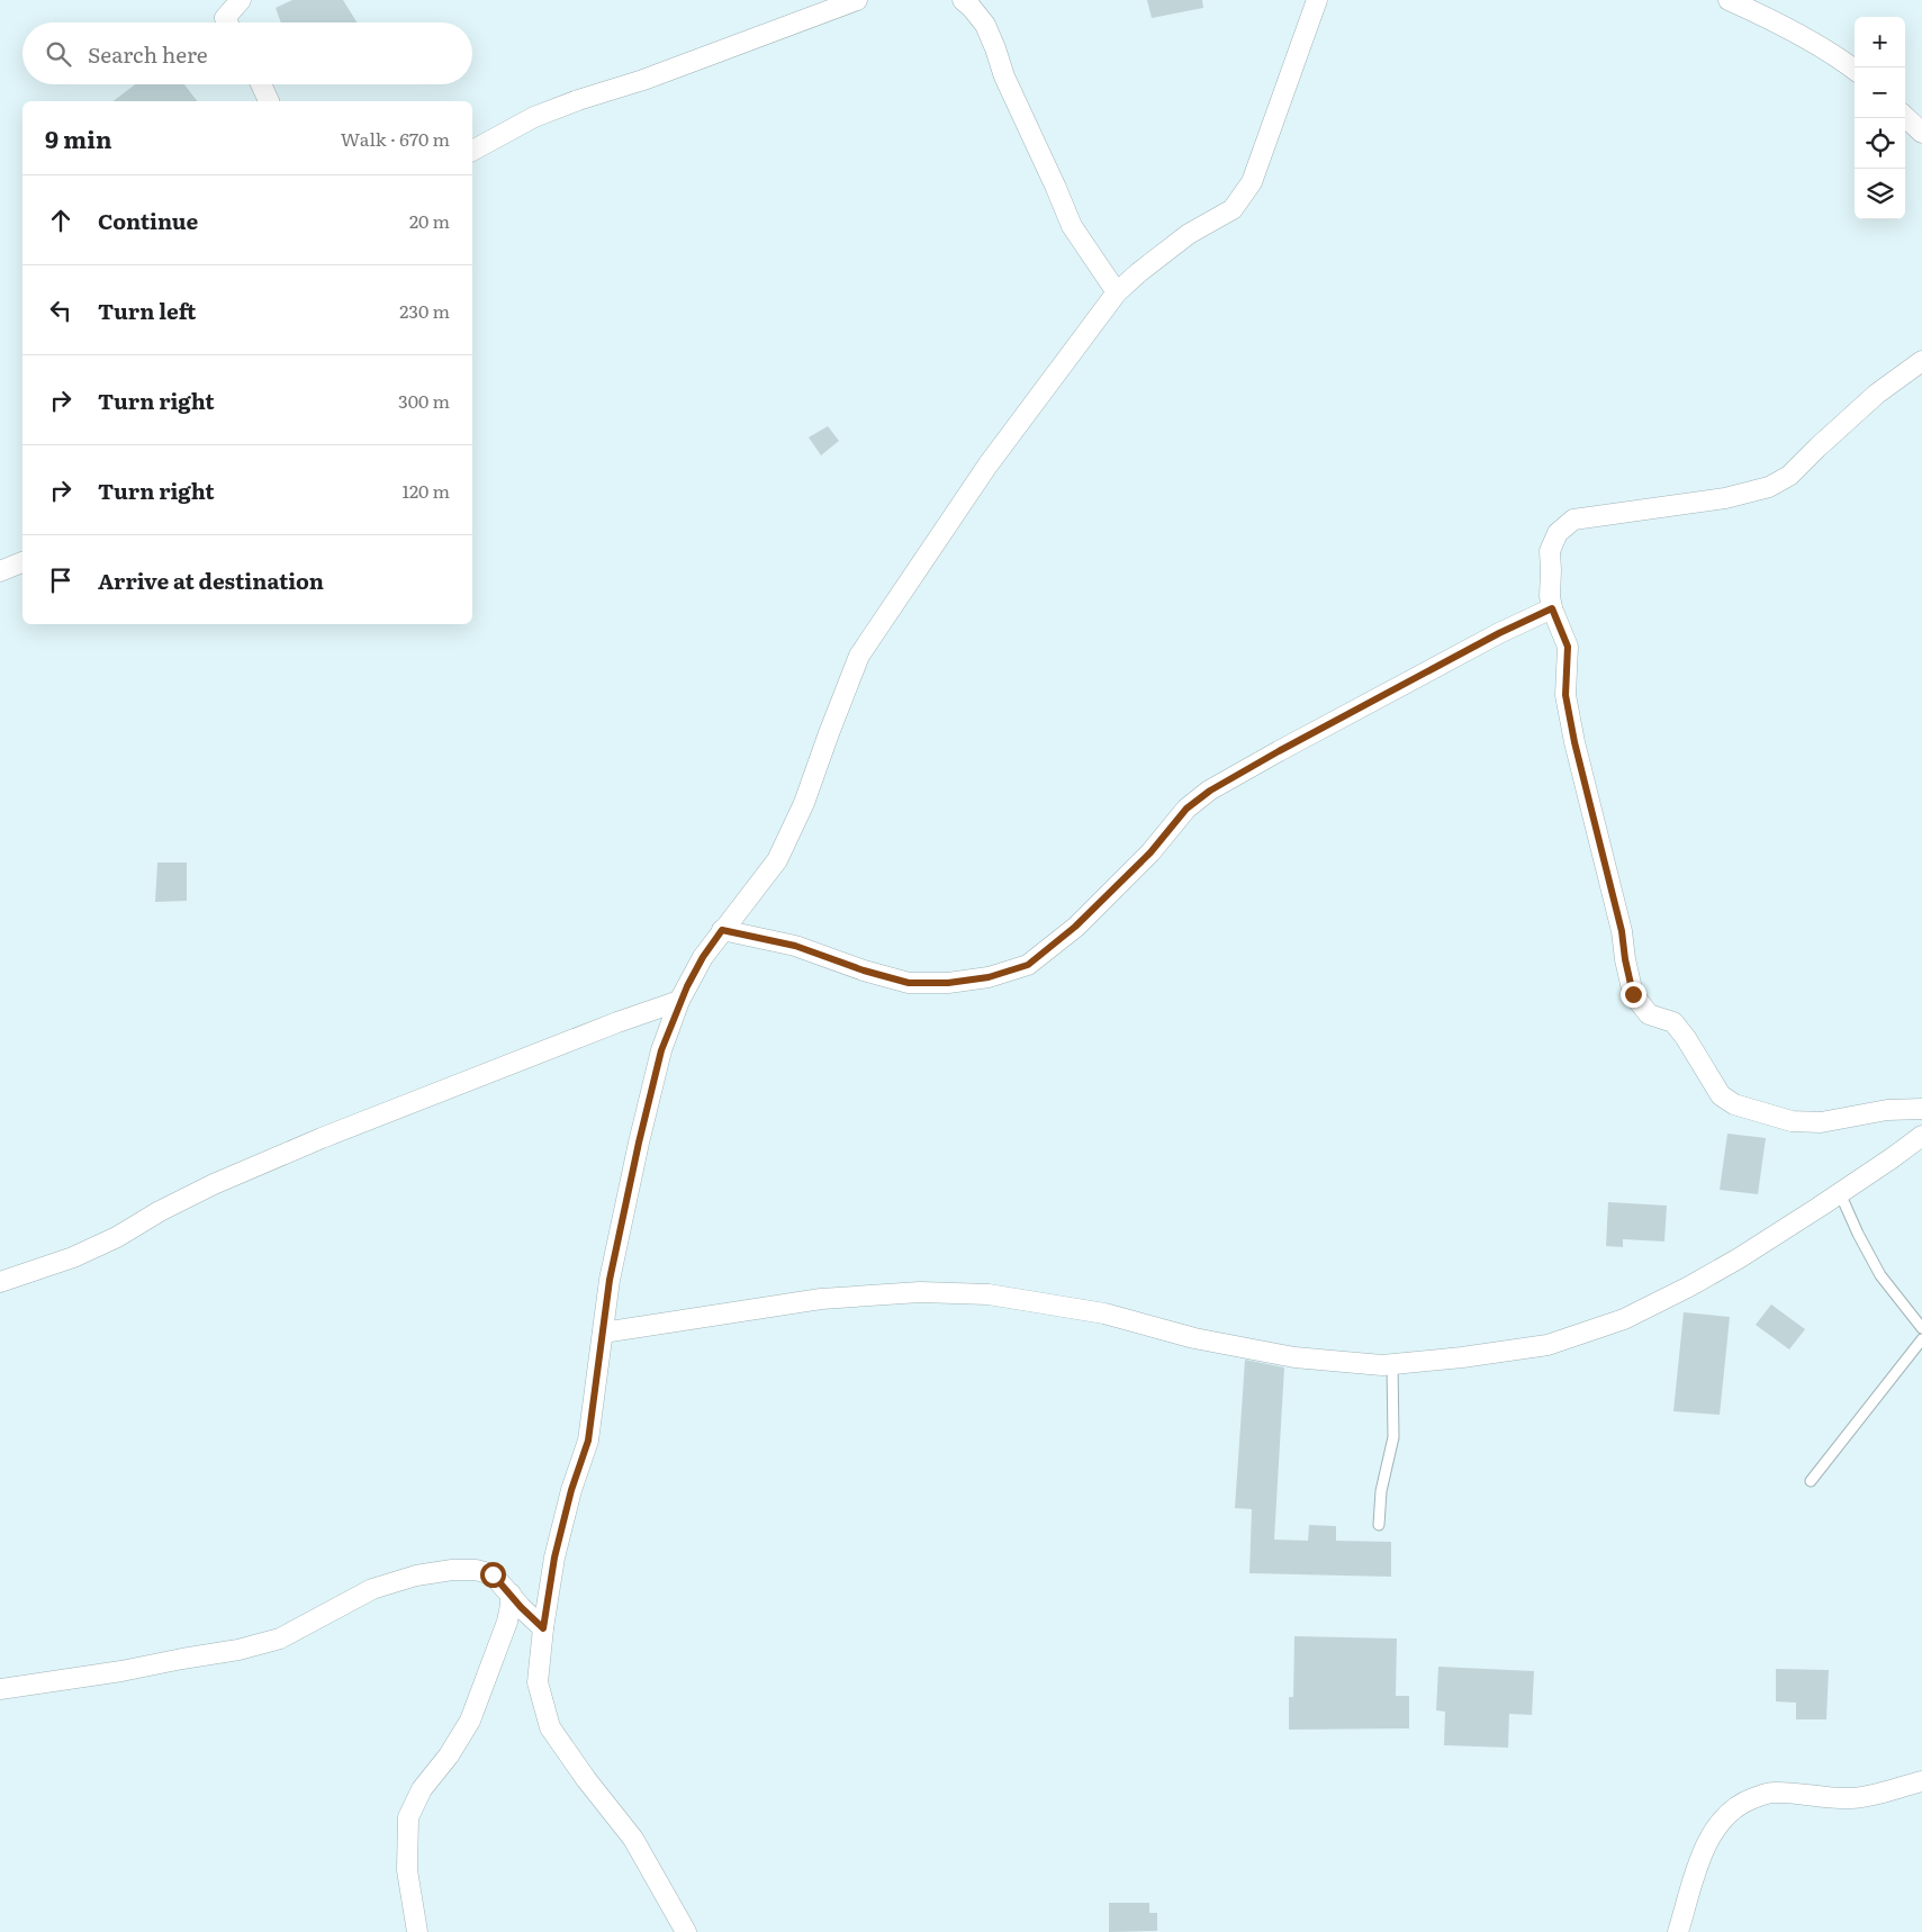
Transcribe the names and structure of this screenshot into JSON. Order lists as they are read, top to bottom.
{
  "page": {
    "map_buttons": ["+", "−"],
    "search": "Search here",
    "heading": ["9 min", "Walk · 670 m"],
    "list": [
      ["Continue", "20 m"],
      ["Turn left", "230 m"],
      ["Turn right", "300 m"],
      ["Turn right", "120 m"],
      "Arrive at destination"
    ]
  }
}
